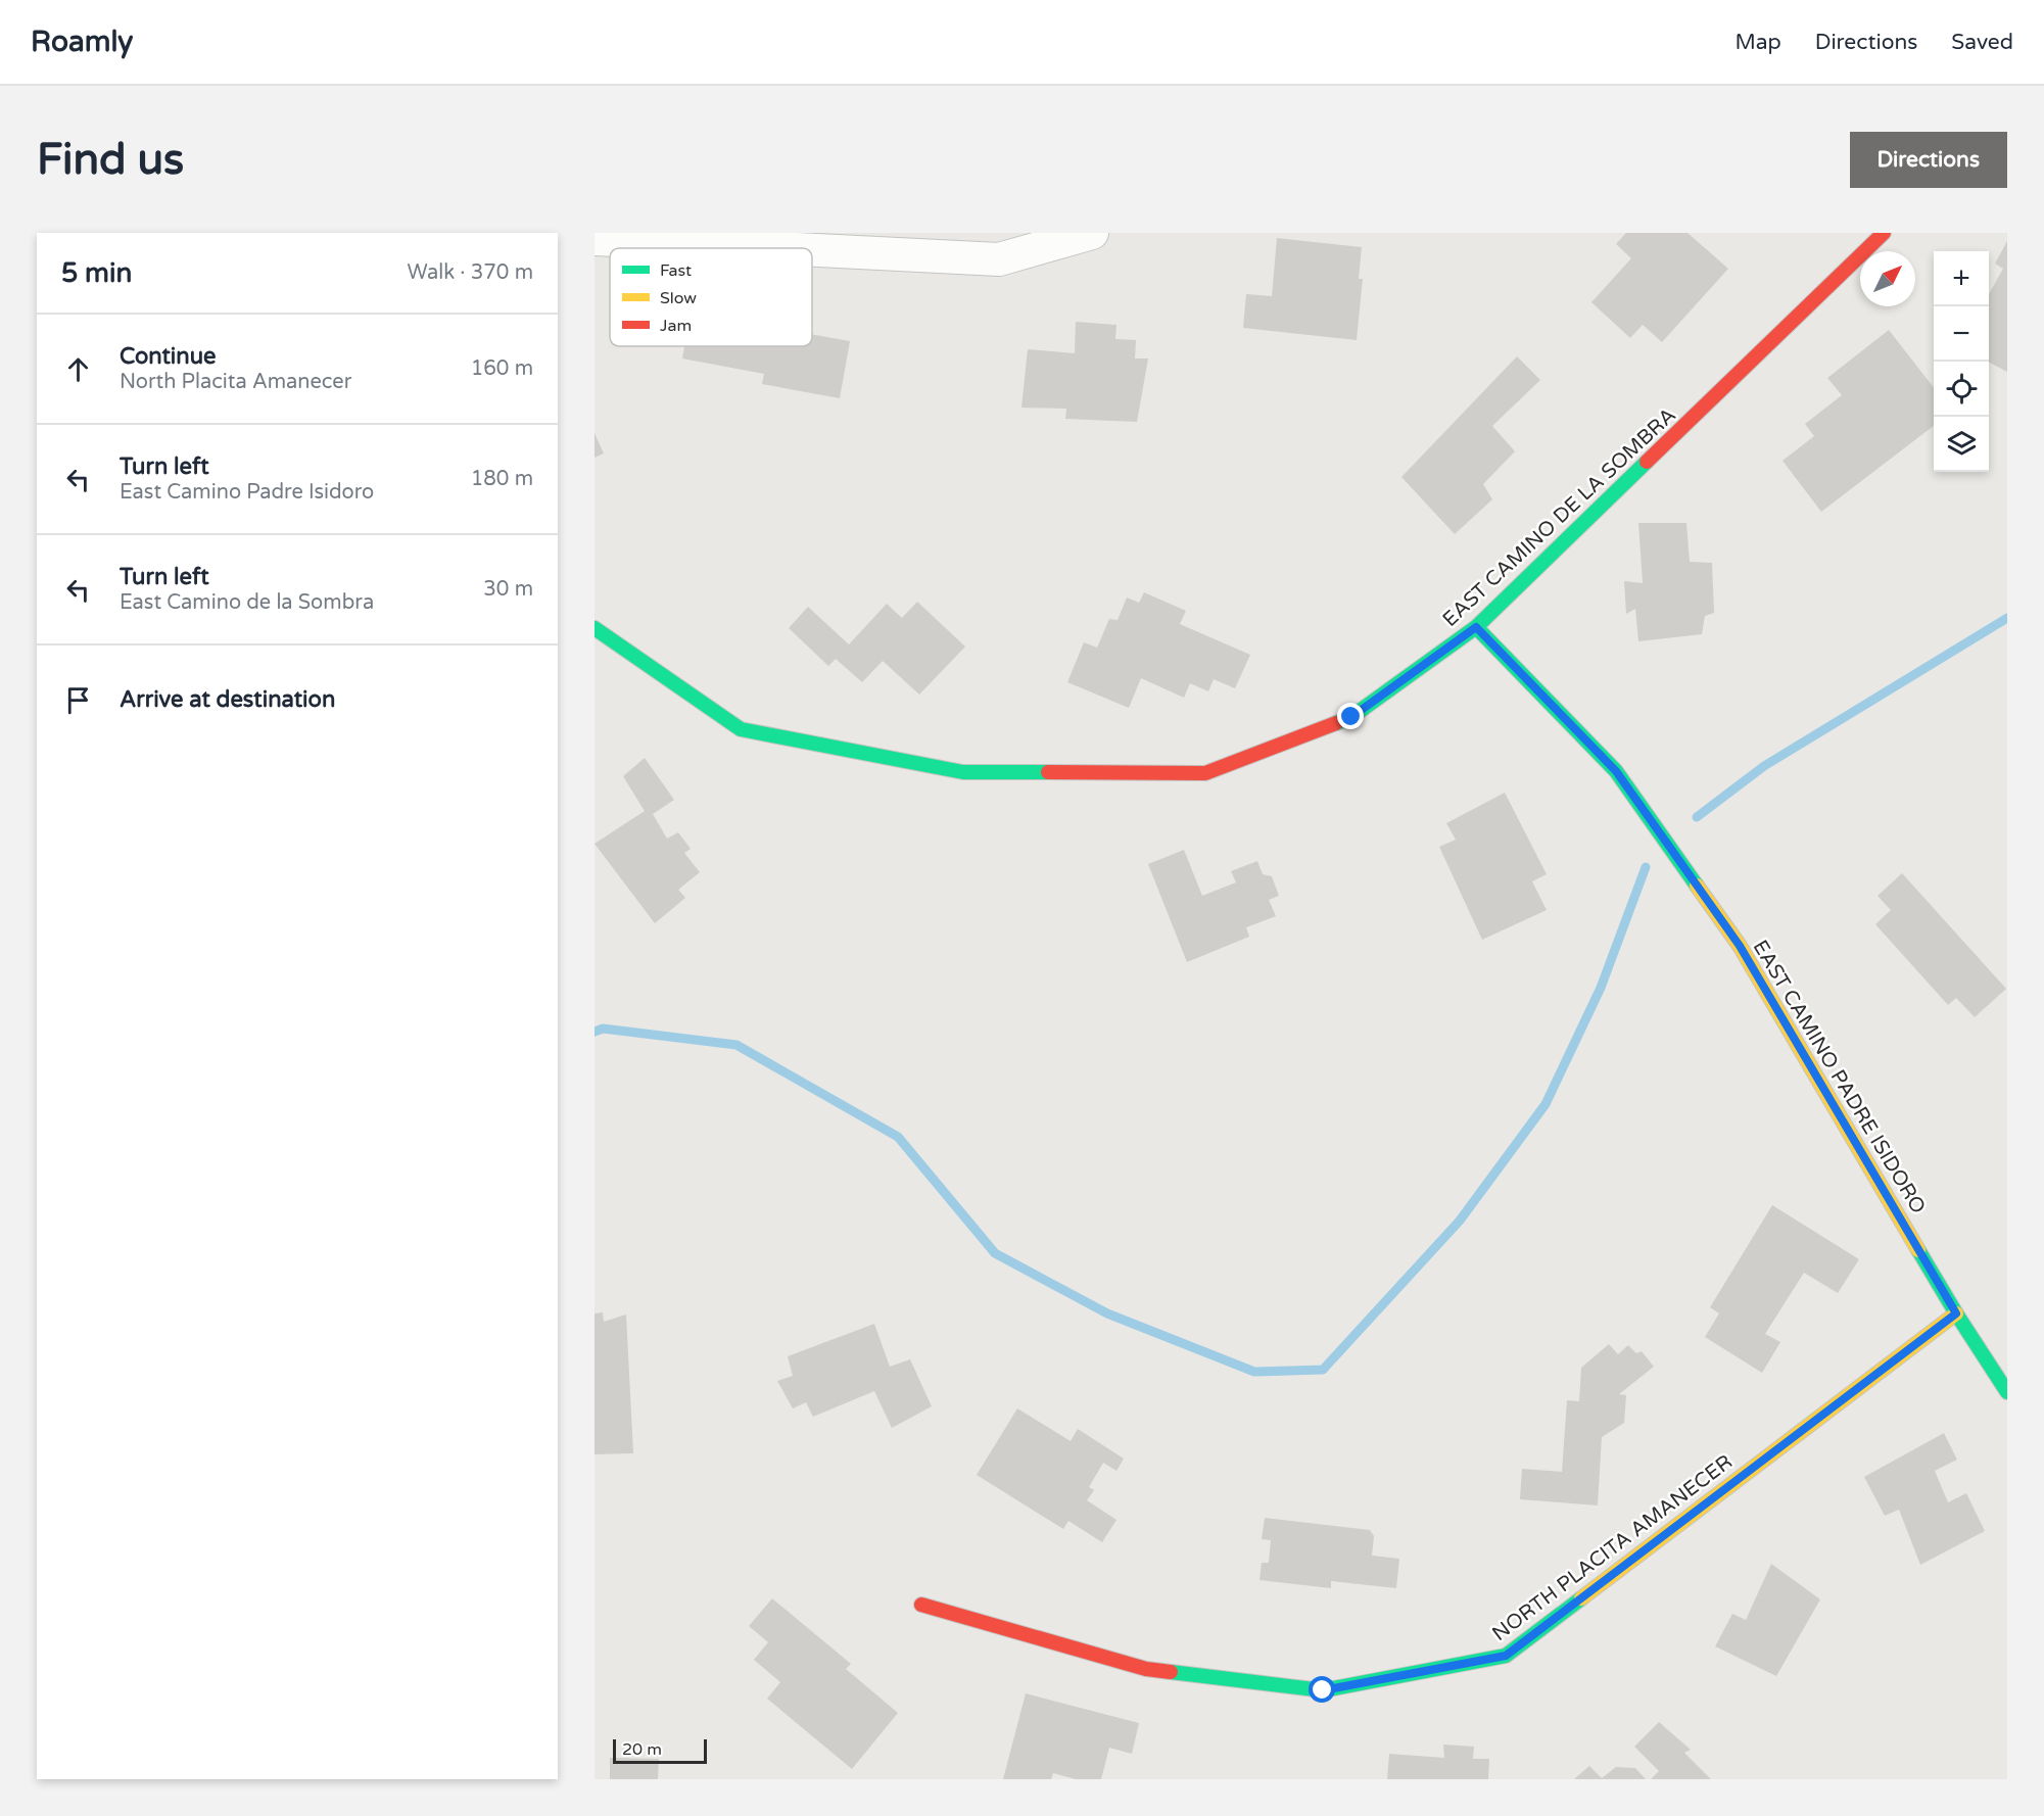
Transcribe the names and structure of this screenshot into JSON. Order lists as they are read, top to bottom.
{
  "streets": {
    "street": ["EAST CAMINO DE LA SOMBRA", "EAST CAMINO PADRE ISIDORO", "NORTH PLACITA AMANECER"]
  },
  "crossings": [
    ["EAST CAMINO DE LA SOMBRA", "EAST CAMINO PADRE ISIDORO"],
    ["EAST CAMINO PADRE ISIDORO", "NORTH PLACITA AMANECER"]
  ],
  "legend": ["Fast", "Slow", "Jam"],
  "scale_bar": "20 m",
  "north": "top right",
  "page": {
    "header": "Roamly",
    "nav": ["Map", "Directions", "Saved"],
    "buttons": "Directions",
    "title": "Find us",
    "heading": ["5 min", "Walk · 370 m"],
    "map_buttons": ["+", "−"],
    "list": [
      ["Continue", "North Placita Amanecer", "160 m"],
      ["Turn left", "East Camino Padre Isidoro", "180 m"],
      ["Turn left", "East Camino de la Sombra", "30 m"],
      "Arrive at destination"
    ],
    "scale": "20 m"
  }
}
